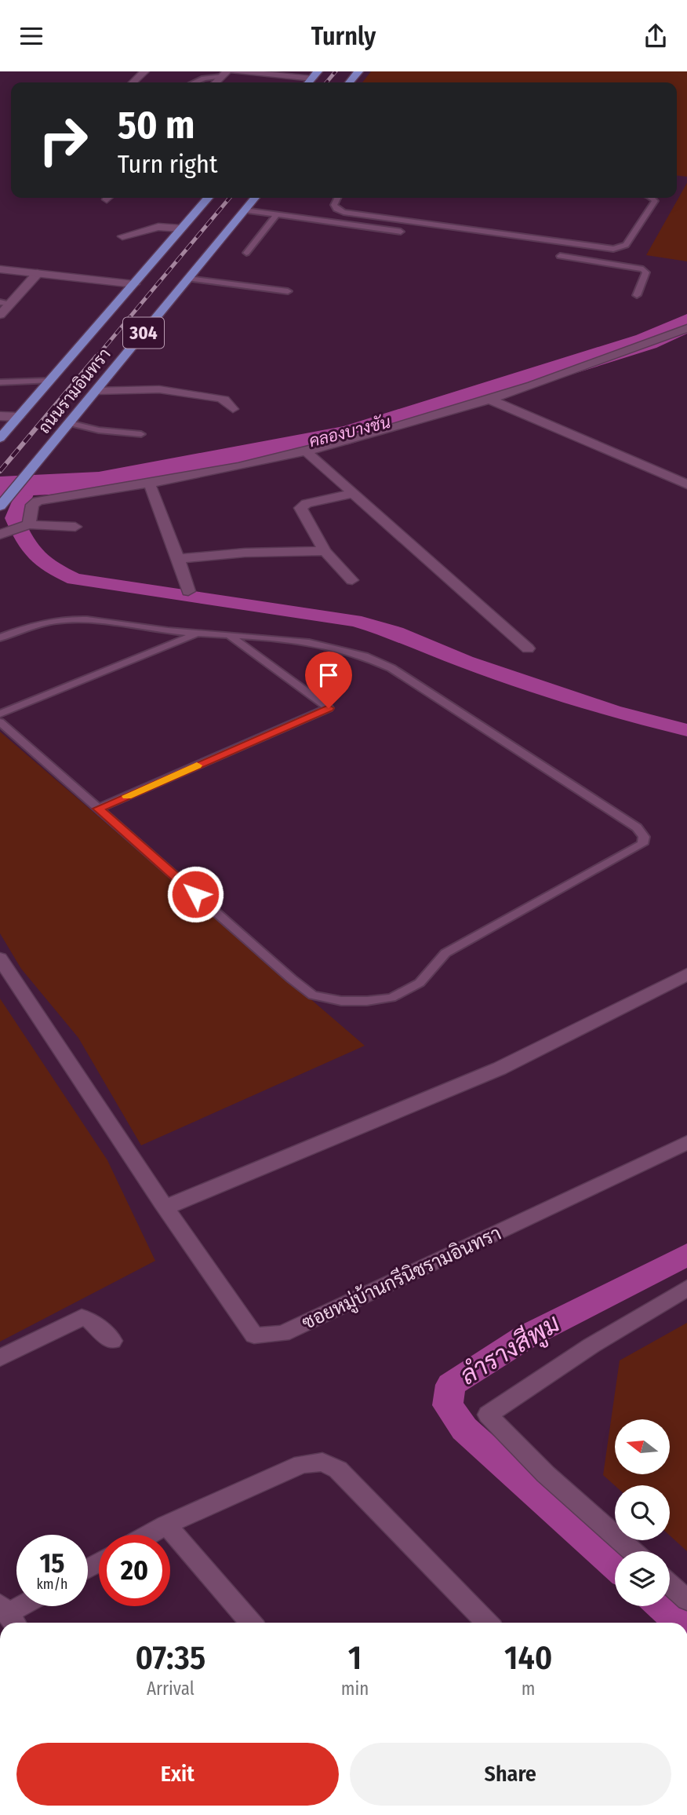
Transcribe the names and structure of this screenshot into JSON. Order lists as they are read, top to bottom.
{
  "streets": {
    "highway": ["304", "ถนนรามอินทรา"],
    "street": ["ซอยหมู่บ้านกรีนิชรามอินทรา"]
  },
  "water": ["คลองบางชัน", "ลำรางสีพูม"],
  "north": "left",
  "page": {
    "header": "Turnly",
    "turn": ["50 m", "Turn right"],
    "speed": "15 km/h",
    "limit": "20",
    "eta": [
      "07:35",
      "Arrival",
      "1",
      "min",
      "140",
      "m"
    ],
    "buttons": ["Exit", "Share"]
  }
}
